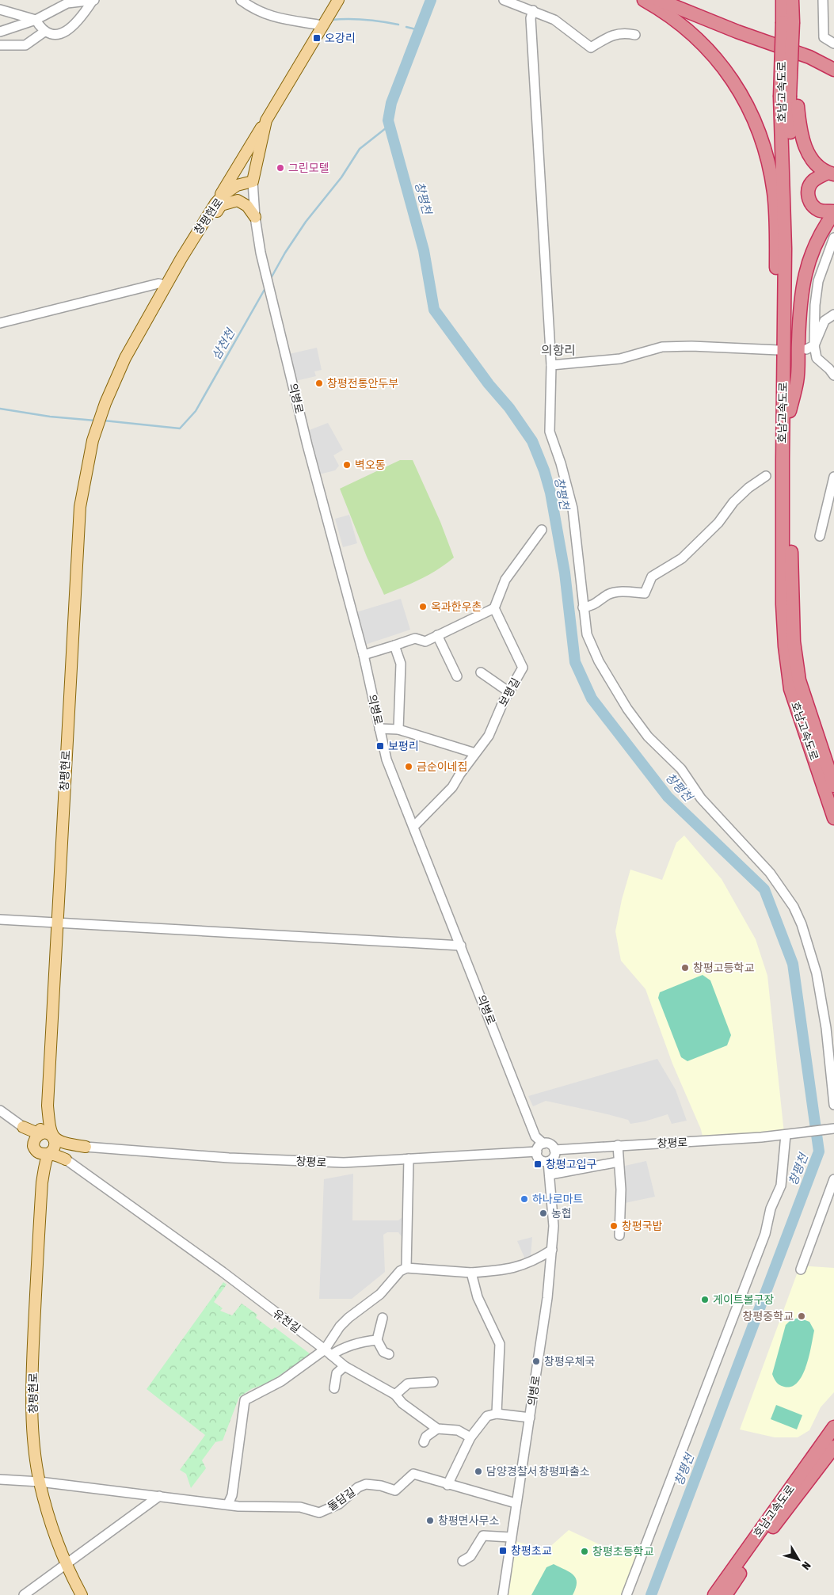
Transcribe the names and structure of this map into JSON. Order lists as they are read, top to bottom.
{
  "streets": {
    "highway": ["호남고속도로"],
    "main road": ["창평현로"],
    "street": [
      "의병로",
      "보평길",
      "창평로",
      "유천길",
      "돌담길"
    ]
  },
  "crossings": [
    ["의병로", "보평길"],
    ["의병로", "창평로"],
    ["의병로", "돌담길"]
  ],
  "districts": ["의항리"],
  "water": ["창평천", "삼천천"],
  "places": {
    "transit": [
      "오강리",
      "보평리",
      "창평고입구",
      "창평초교"
    ],
    "other": [
      "그린모텔",
      "창평전통안두부",
      "벽오동",
      "옥과한우촌",
      "금순이네집",
      "창평고등학교",
      "하나로마트",
      "농협",
      "창평국밥",
      "게이트볼구장",
      "창평중학교",
      "창평우체국",
      "담양경찰서 창평파출소",
      "창평면사무소",
      "창평초등학교"
    ]
  },
  "north": "bottom right"
}
